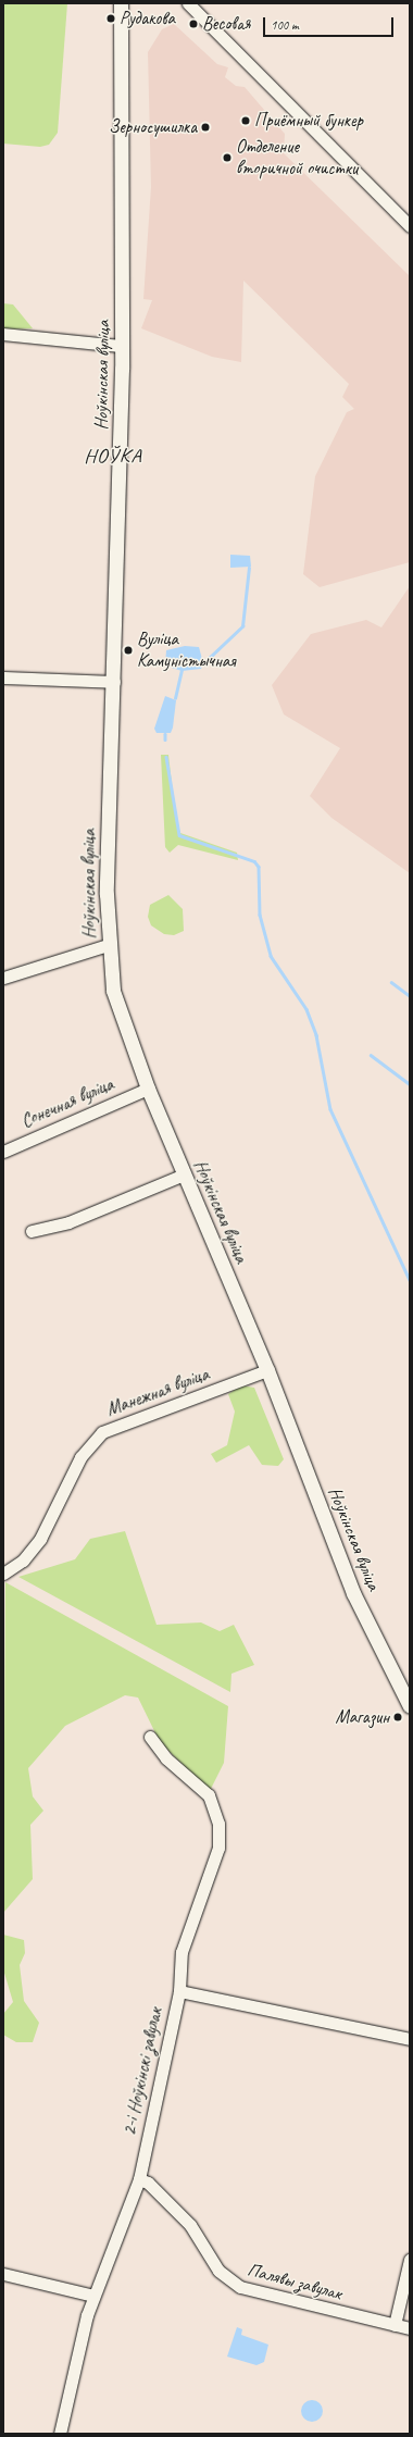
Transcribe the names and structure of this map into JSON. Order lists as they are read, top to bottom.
{
  "streets": {
    "main road": ["Ноўкінская вуліца"],
    "street": [
      "Сонечная вуліца",
      "Манежная вуліца",
      "2-і Ноўкінскі завулак",
      "Палявы завулак"
    ]
  },
  "crossings": [
    ["Ноўкінская вуліца", "Сонечная вуліца"],
    ["Ноўкінская вуліца", "Манежная вуліца"],
    ["2-і Ноўкінскі завулак", "Палявы завулак"]
  ],
  "districts": ["НОЎКА"],
  "places": [
    "Рудакова",
    "Весовая",
    "Приёмный бункер",
    "Зерносушилка",
    "Отделение вторичной очистки",
    "Вуліца Камуністычная",
    "Магазин"
  ],
  "scale_bar": "100 m"
}
